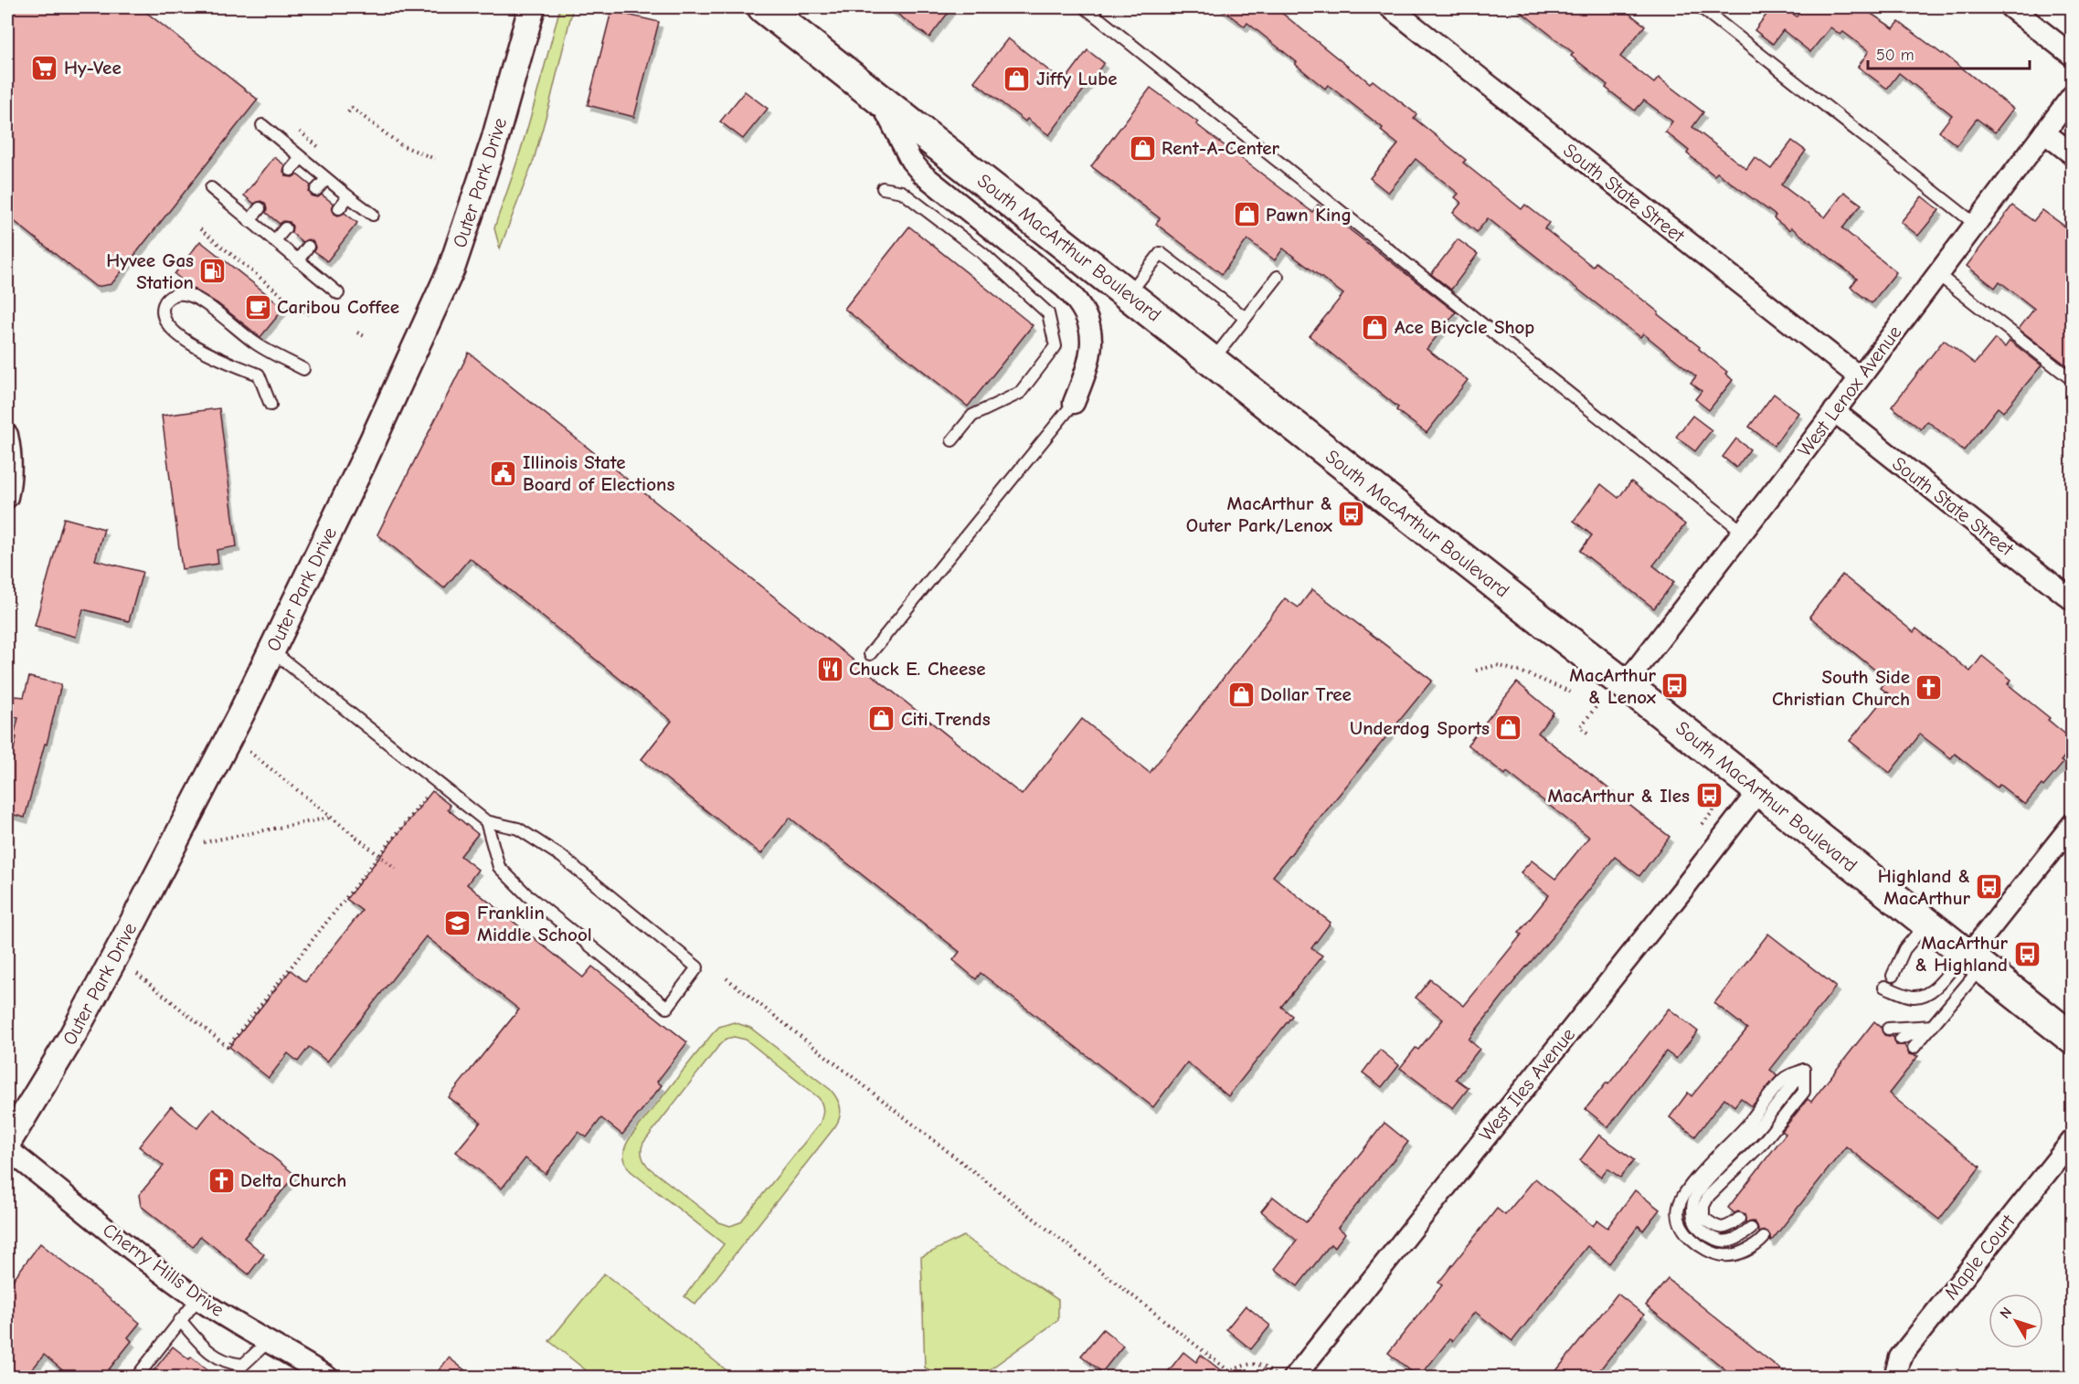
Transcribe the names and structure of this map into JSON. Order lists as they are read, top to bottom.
{
  "streets": {
    "main road": ["South MacArthur Boulevard"],
    "street": [
      "Outer Park Drive",
      "South State Street",
      "West Lenox Avenue",
      "West Iles Avenue",
      "Maple Court",
      "Cherry Hills Drive"
    ]
  },
  "crossings": [
    ["South State Street", "West Lenox Avenue"],
    ["South MacArthur Boulevard", "West Lenox Avenue"],
    ["South MacArthur Boulevard", "West Iles Avenue"]
  ],
  "places": {
    "supermarket": ["Hy-Vee"],
    "shop": [
      "Jiffy Lube",
      "Rent-A-Center",
      "Pawn King",
      "Ace Bicycle Shop",
      "Dollar Tree",
      "Citi Trends",
      "Underdog Sports"
    ],
    "fuel station": ["Hyvee Gas Station"],
    "cafe": ["Caribou Coffee"],
    "public building": ["Illinois State Board of Elections"],
    "bus stop": [
      "MacArthur & Outer Park/Lenox",
      "MacArthur & Lenox",
      "MacArthur & Iles",
      "Highland & MacArthur",
      "MacArthur & Highland"
    ],
    "restaurant": ["Chuck E. Cheese"],
    "church": ["South Side Christian Church", "Delta Church"],
    "school or university": ["Franklin Middle School"]
  },
  "scale_bar": "50 m",
  "north": "top left"
}
